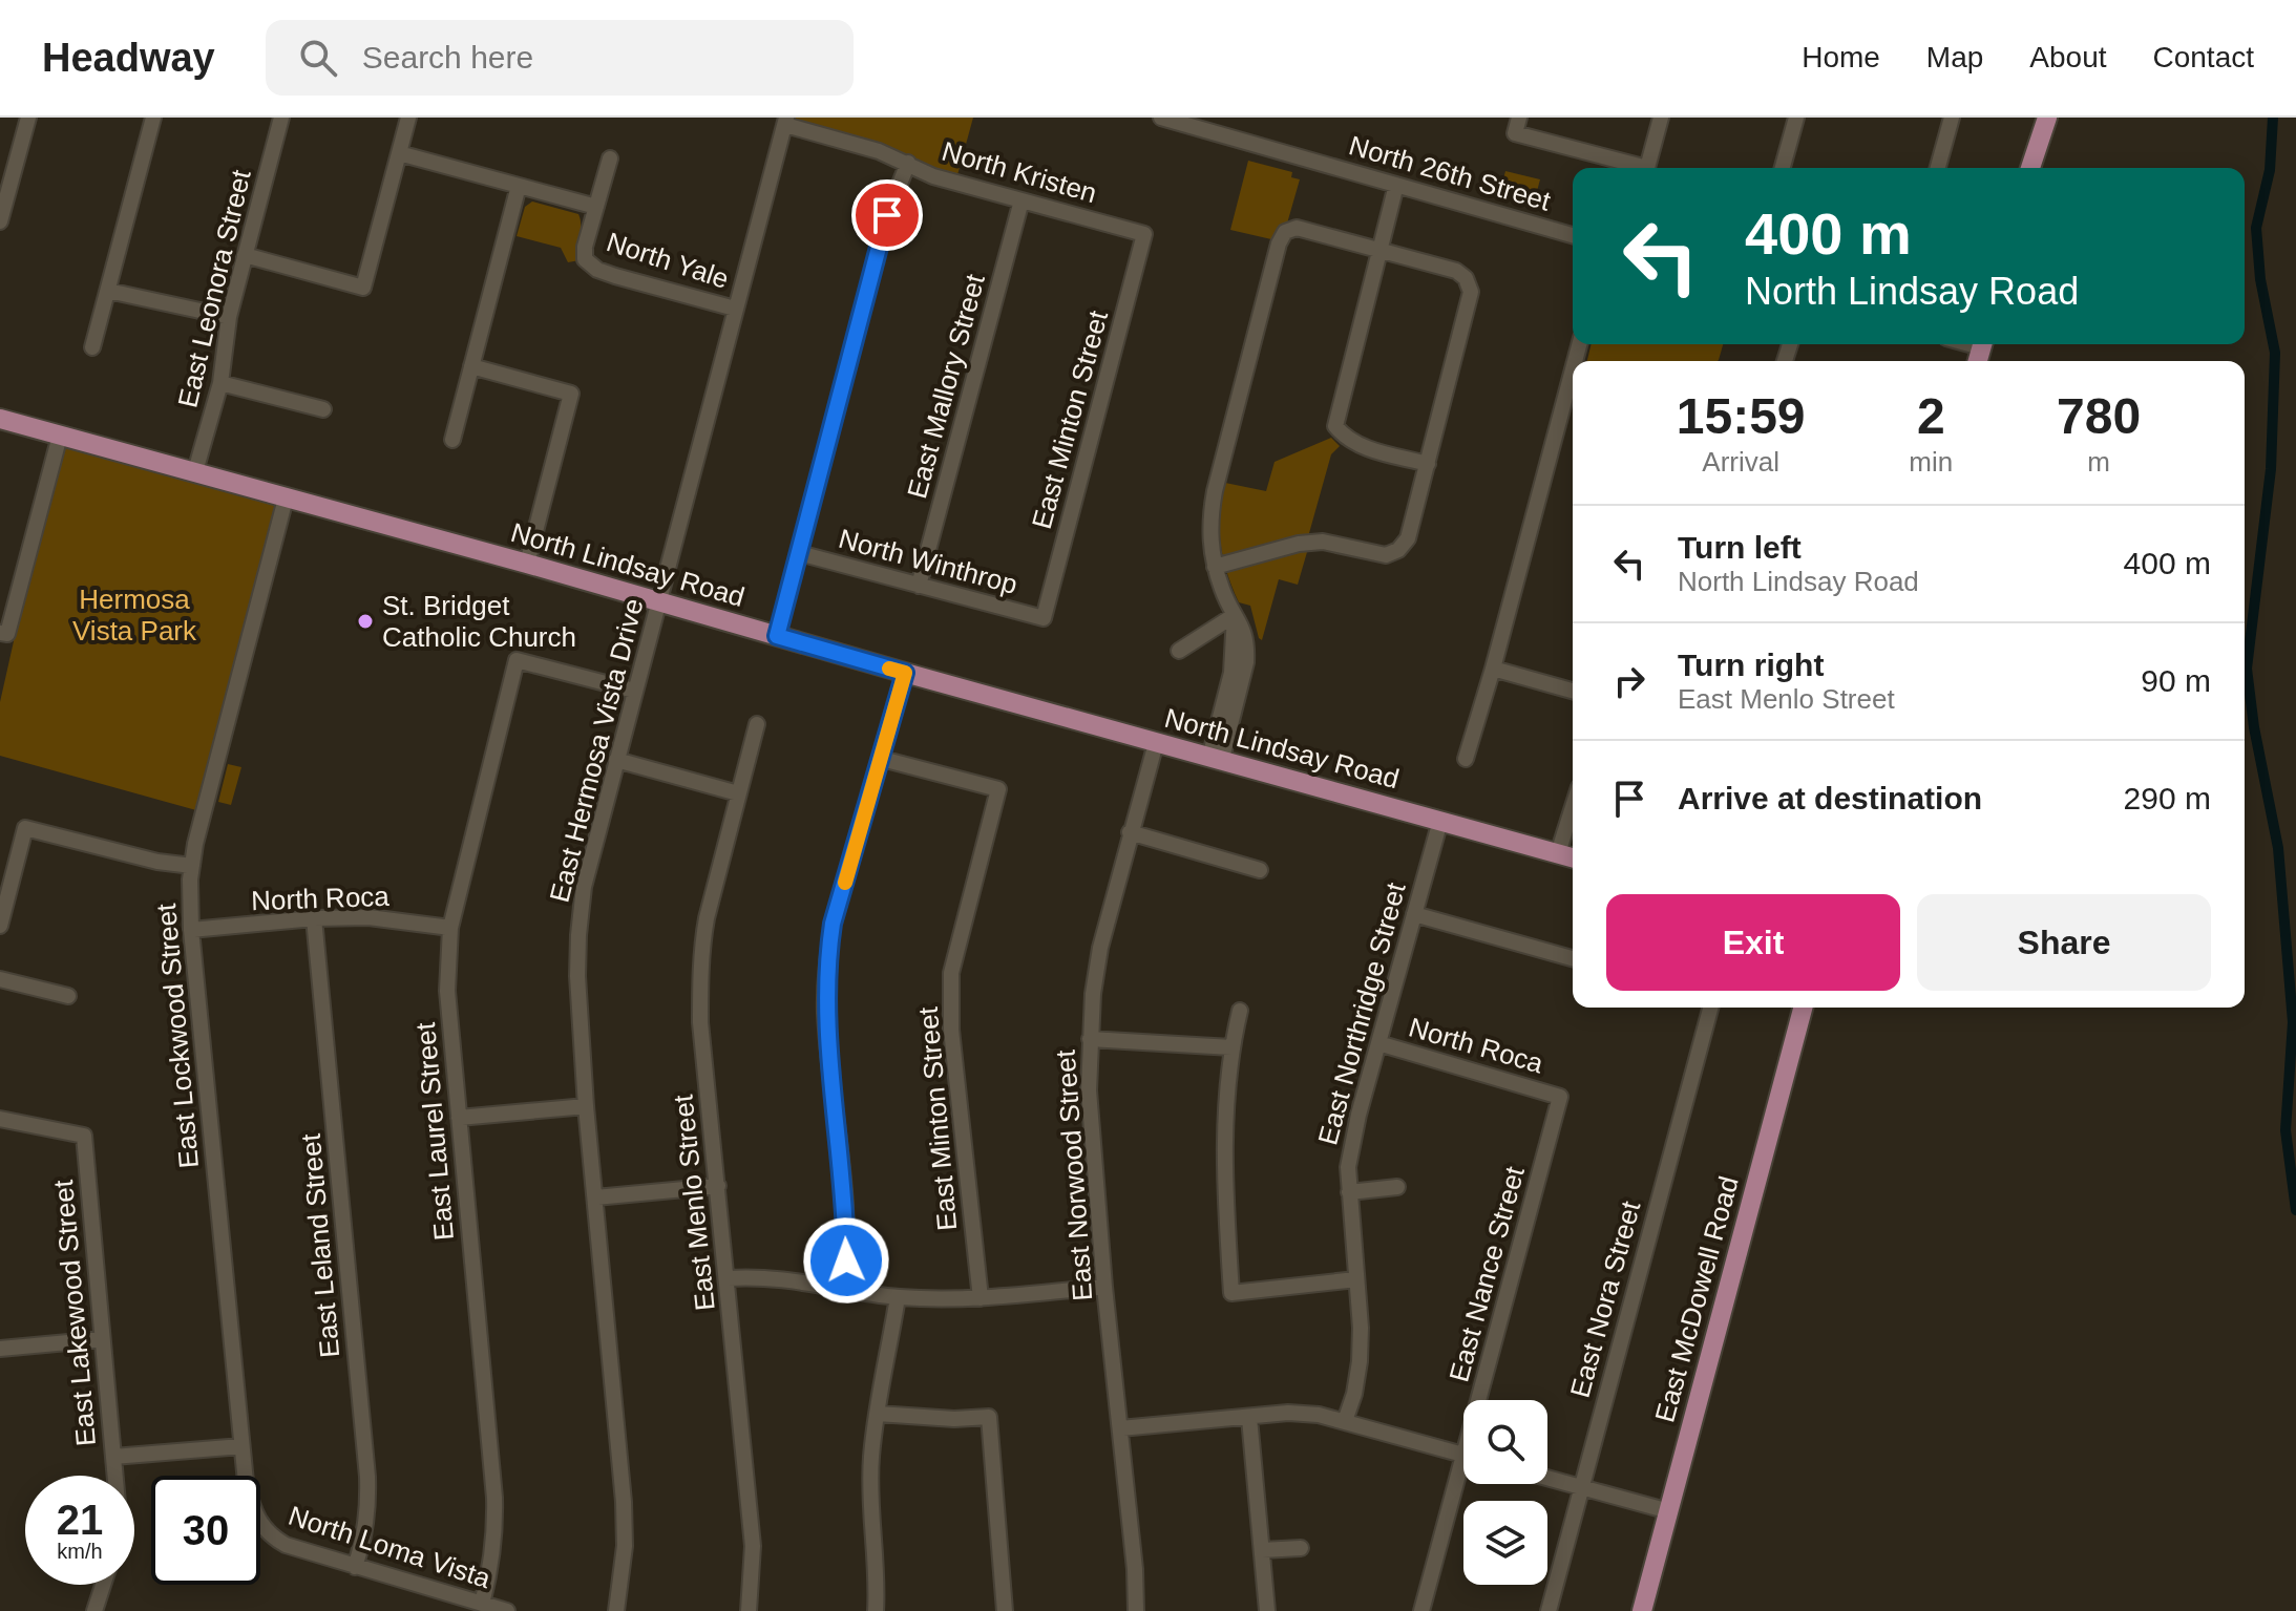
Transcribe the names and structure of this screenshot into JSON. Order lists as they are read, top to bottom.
{
  "streets": {
    "main road": ["North Lindsay Road", "East McDowell Road"],
    "street": [
      "North Kristen",
      "North 26th Street",
      "North Yale",
      "East Leonora Street",
      "East Mallory Street",
      "East Minton Street",
      "North Winthrop",
      "East Hermosa Vista Drive",
      "North Roca",
      "East Northridge Street",
      "East Lockwood Street",
      "East Laurel Street",
      "East Norwood Street",
      "East Menlo Street",
      "East Leland Street",
      "East Nance Street",
      "East Nora Street",
      "East Lakewood Street",
      "North Loma Vista"
    ]
  },
  "crossings": [
    ["North Kristen", "East Mallory Street"],
    ["North Kristen", "East Minton Street"],
    ["North Kristen", "East Hermosa Vista Drive"],
    ["North Yale", "East Hermosa Vista Drive"],
    ["East Leonora Street", "North Lindsay Road"],
    ["East Mallory Street", "North Winthrop"],
    ["East Minton Street", "North Winthrop"],
    ["North Lindsay Road", "East Hermosa Vista Drive"],
    ["North Lindsay Road", "East Northridge Street"],
    ["North Lindsay Road", "East Lockwood Street"],
    ["North Lindsay Road", "East Norwood Street"],
    ["East Hermosa Vista Drive", "East Laurel Street"],
    ["North Roca", "East Northridge Street"],
    ["North Roca", "East Lockwood Street"],
    ["North Roca", "East Laurel Street"],
    ["North Roca", "East Leland Street"],
    ["North Roca", "East Nance Street"],
    ["East Laurel Street", "North Loma Vista"],
    ["East Leland Street", "North Loma Vista"]
  ],
  "parks": ["Hermosa Vista Park"],
  "places": ["St. Bridget Catholic Church"],
  "page": {
    "header": "Headway",
    "search": "Search here",
    "nav": [
      "Home",
      "Map",
      "About",
      "Contact"
    ],
    "turn": ["400 m", "North Lindsay Road"],
    "eta": [
      "15:59",
      "Arrival",
      "2",
      "min",
      "780",
      "m"
    ],
    "list": [
      {
        "name": "Turn left",
        "note": "North Lindsay Road",
        "value": "400 m"
      },
      {
        "name": "Turn right",
        "note": "East Menlo Street",
        "value": "90 m"
      },
      {
        "name": "Arrive at destination",
        "value": "290 m"
      }
    ],
    "buttons": ["Exit", "Share"],
    "speed": "21 km/h",
    "limit": "30"
  }
}
